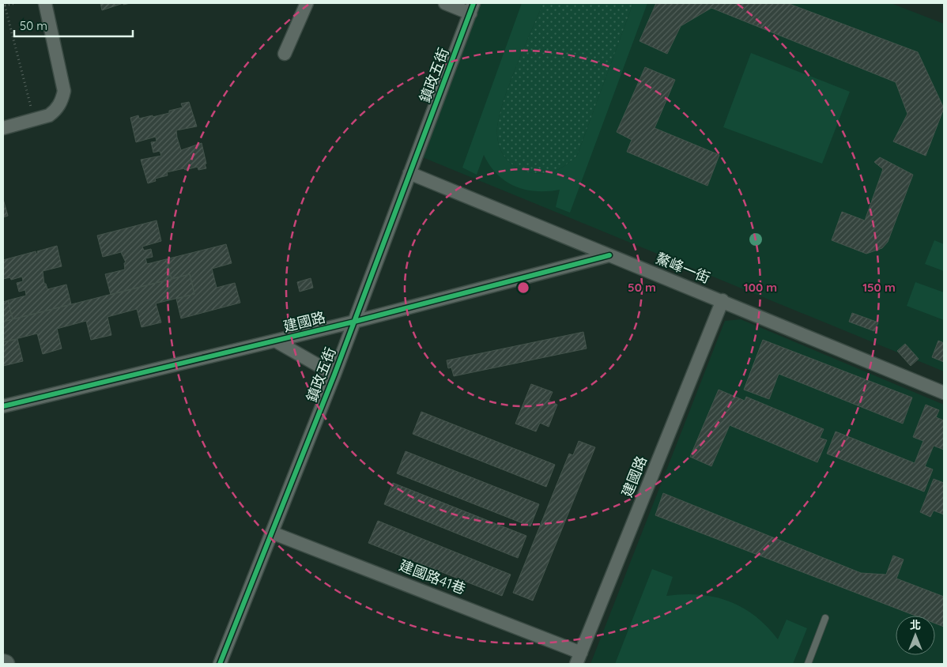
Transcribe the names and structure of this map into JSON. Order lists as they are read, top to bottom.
{
  "streets": {
    "street": [
      "鎮政五街",
      "鰲峰一街",
      "建國路",
      "建國路41巷"
    ]
  },
  "crossings": [
    ["鎮政五街", "鰲峰一街"],
    ["鎮政五街", "建國路"],
    ["鎮政五街", "建國路41巷"],
    ["鰲峰一街", "建國路"],
    ["建國路", "建國路41巷"]
  ],
  "scale_bar": "50 m",
  "north": "top",
  "rings": ["50 m", "100 m", "150 m"]
}
